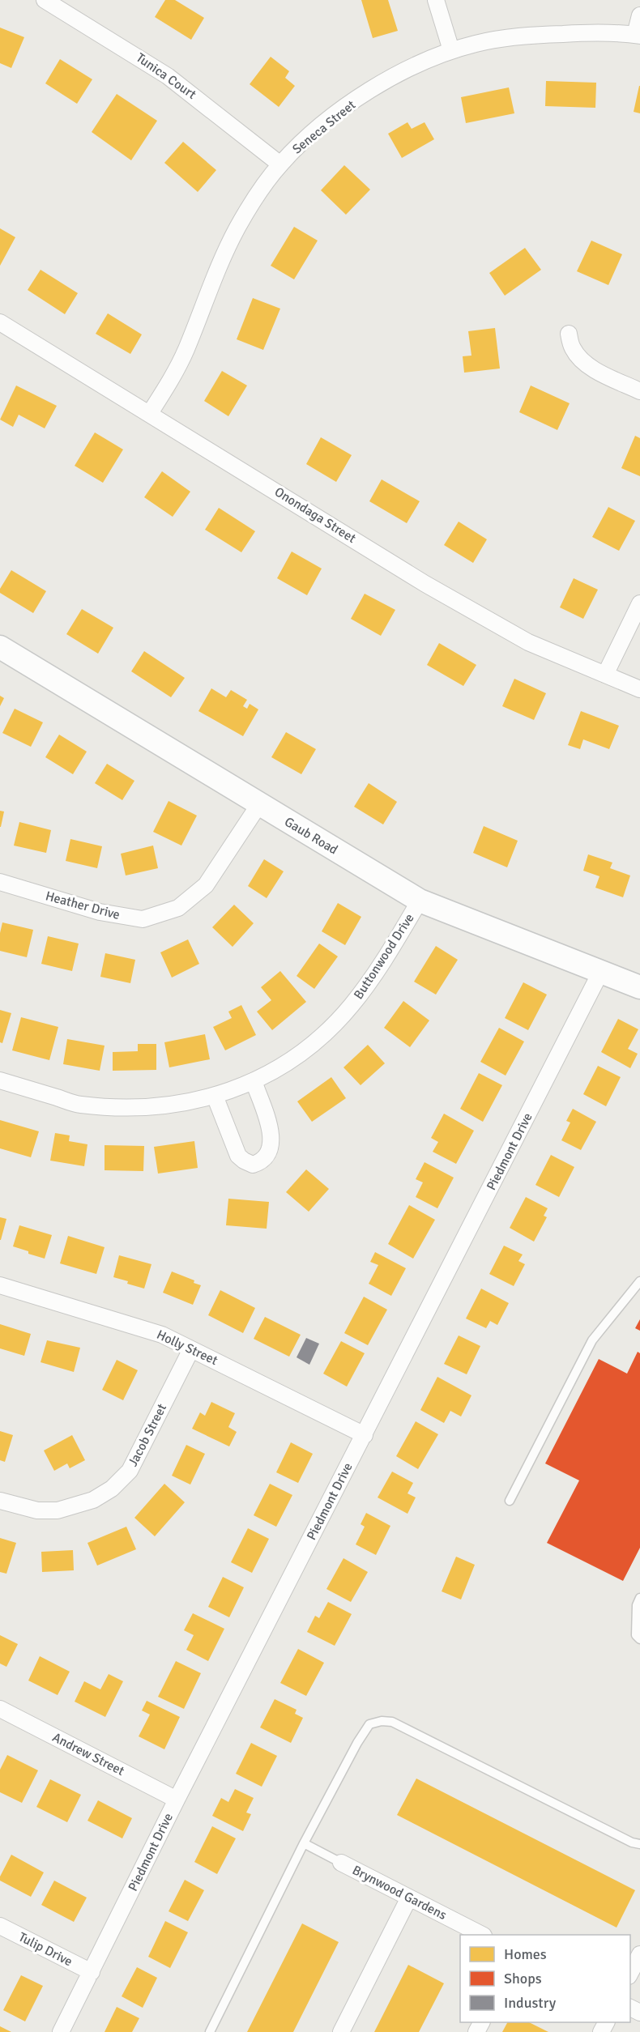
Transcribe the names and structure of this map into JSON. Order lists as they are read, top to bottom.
{
  "streets": {
    "street": [
      "Tunica Court",
      "Seneca Street",
      "Onondaga Street",
      "Gaub Road",
      "Heather Drive",
      "Buttonwood Drive",
      "Piedmont Drive",
      "Holly Street",
      "Jacob Street",
      "Andrew Street",
      "Brynwood Gardens",
      "Tulip Drive"
    ]
  },
  "crossings": [
    ["Tunica Court", "Seneca Street"],
    ["Seneca Street", "Onondaga Street"],
    ["Gaub Road", "Heather Drive"],
    ["Gaub Road", "Buttonwood Drive"],
    ["Gaub Road", "Piedmont Drive"],
    ["Piedmont Drive", "Holly Street"],
    ["Piedmont Drive", "Andrew Street"],
    ["Piedmont Drive", "Tulip Drive"],
    ["Holly Street", "Jacob Street"]
  ],
  "legend": ["Homes", "Shops", "Industry"]
}
